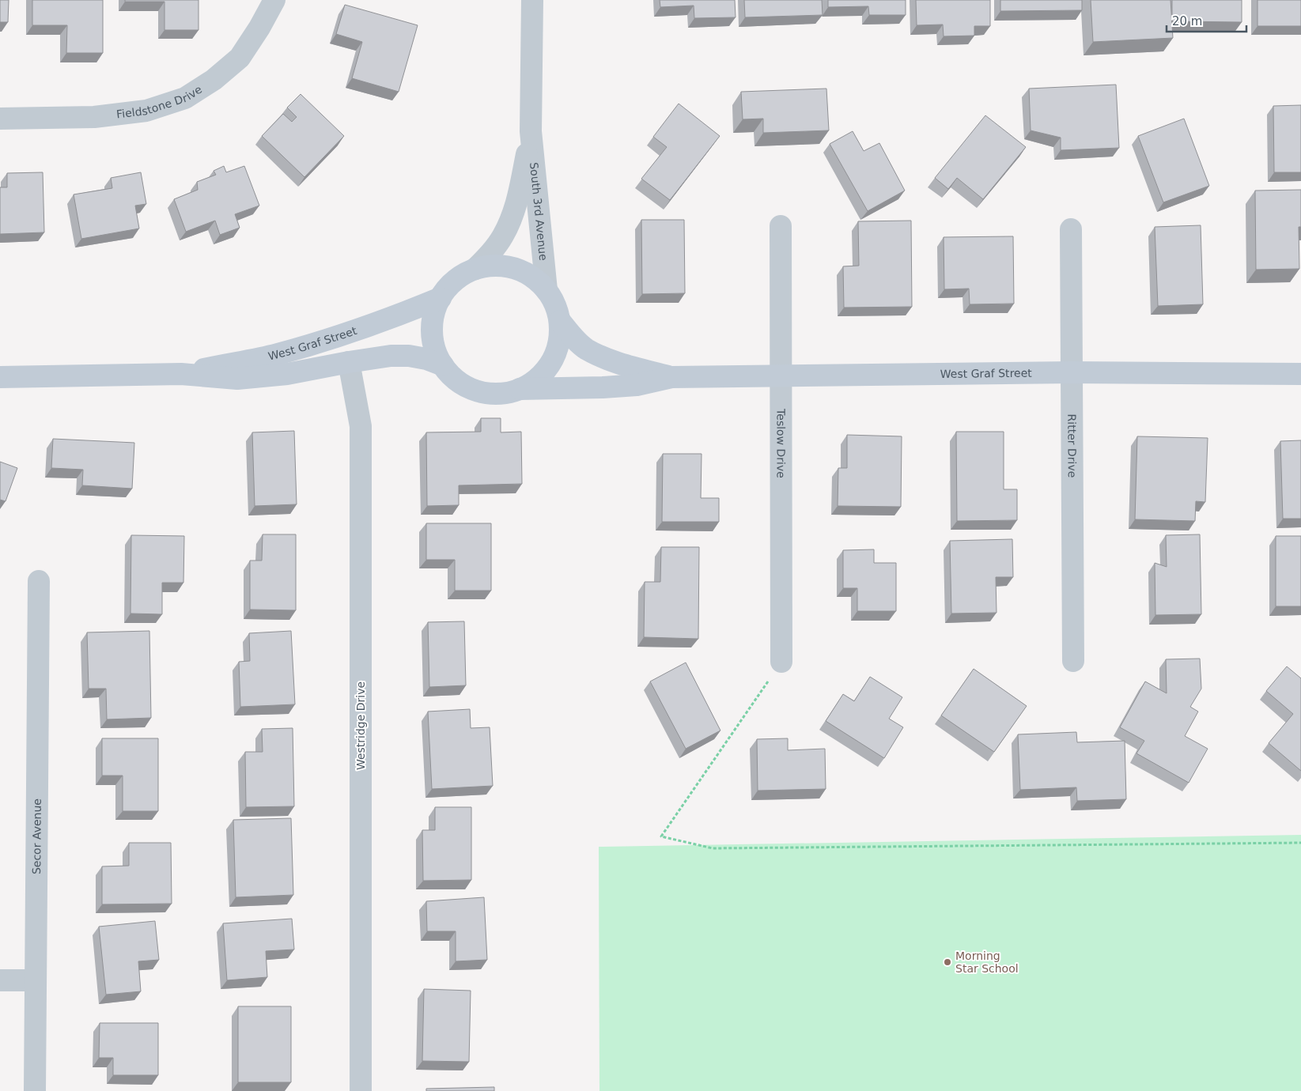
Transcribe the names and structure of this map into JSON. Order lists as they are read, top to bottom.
{
  "streets": {
    "main road": ["West Graf Street"],
    "street": [
      "Fieldstone Drive",
      "South 3rd Avenue",
      "Teslow Drive",
      "Ritter Drive",
      "Westridge Drive",
      "Secor Avenue"
    ]
  },
  "crossings": [
    ["South 3rd Avenue", "West Graf Street"],
    ["West Graf Street", "Teslow Drive"],
    ["West Graf Street", "Ritter Drive"],
    ["West Graf Street", "Westridge Drive"]
  ],
  "places": ["Morning Star School"],
  "scale_bar": "20 m"
}
